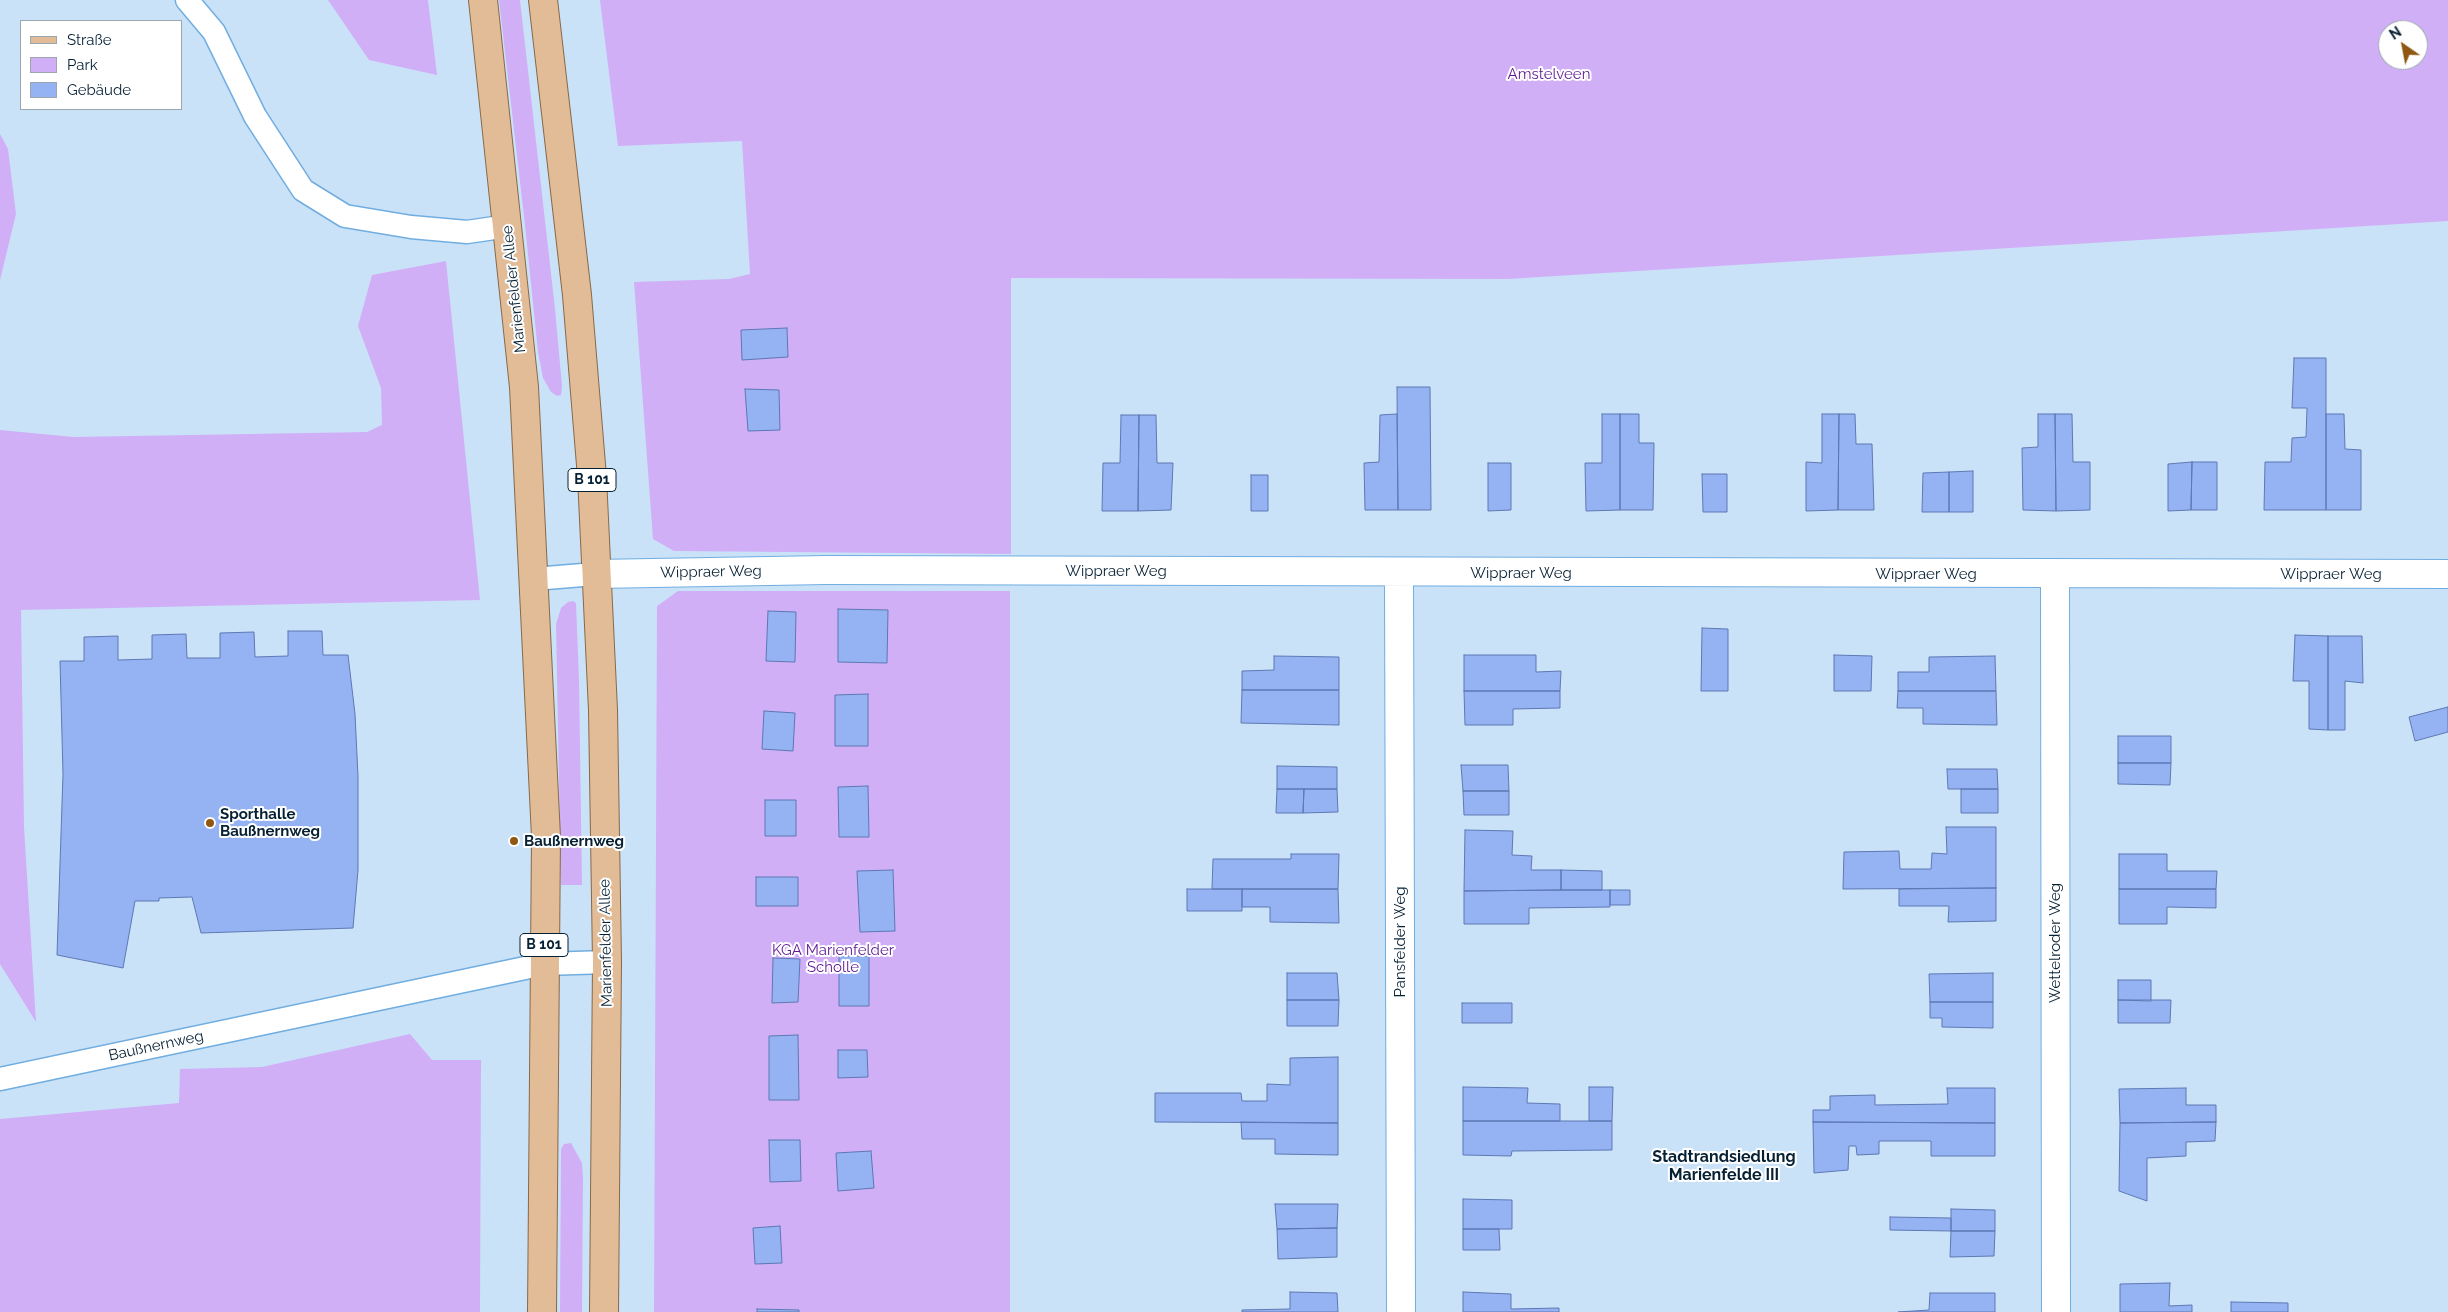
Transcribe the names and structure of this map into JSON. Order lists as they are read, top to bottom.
{
  "streets": {
    "main road": ["Marienfelder Allee", "B 101"],
    "street": ["Wippraer Weg", "Pansfelder Weg", "Wettelroder Weg"],
    "lane": ["Baußnernweg"]
  },
  "crossings": [
    ["Marienfelder Allee", "Wippraer Weg"],
    ["Marienfelder Allee", "Baußnernweg"],
    ["Wippraer Weg", "Pansfelder Weg"],
    ["Wippraer Weg", "Wettelroder Weg"]
  ],
  "districts": ["Stadtrandsiedlung Marienfelde III"],
  "parks": ["Amstelveen", "KGA Marienfelder Scholle"],
  "places": ["Sporthalle Baußnernweg", "Baußnernweg"],
  "legend": ["Straße", "Park", "Gebäude"],
  "north": "top left"
}
